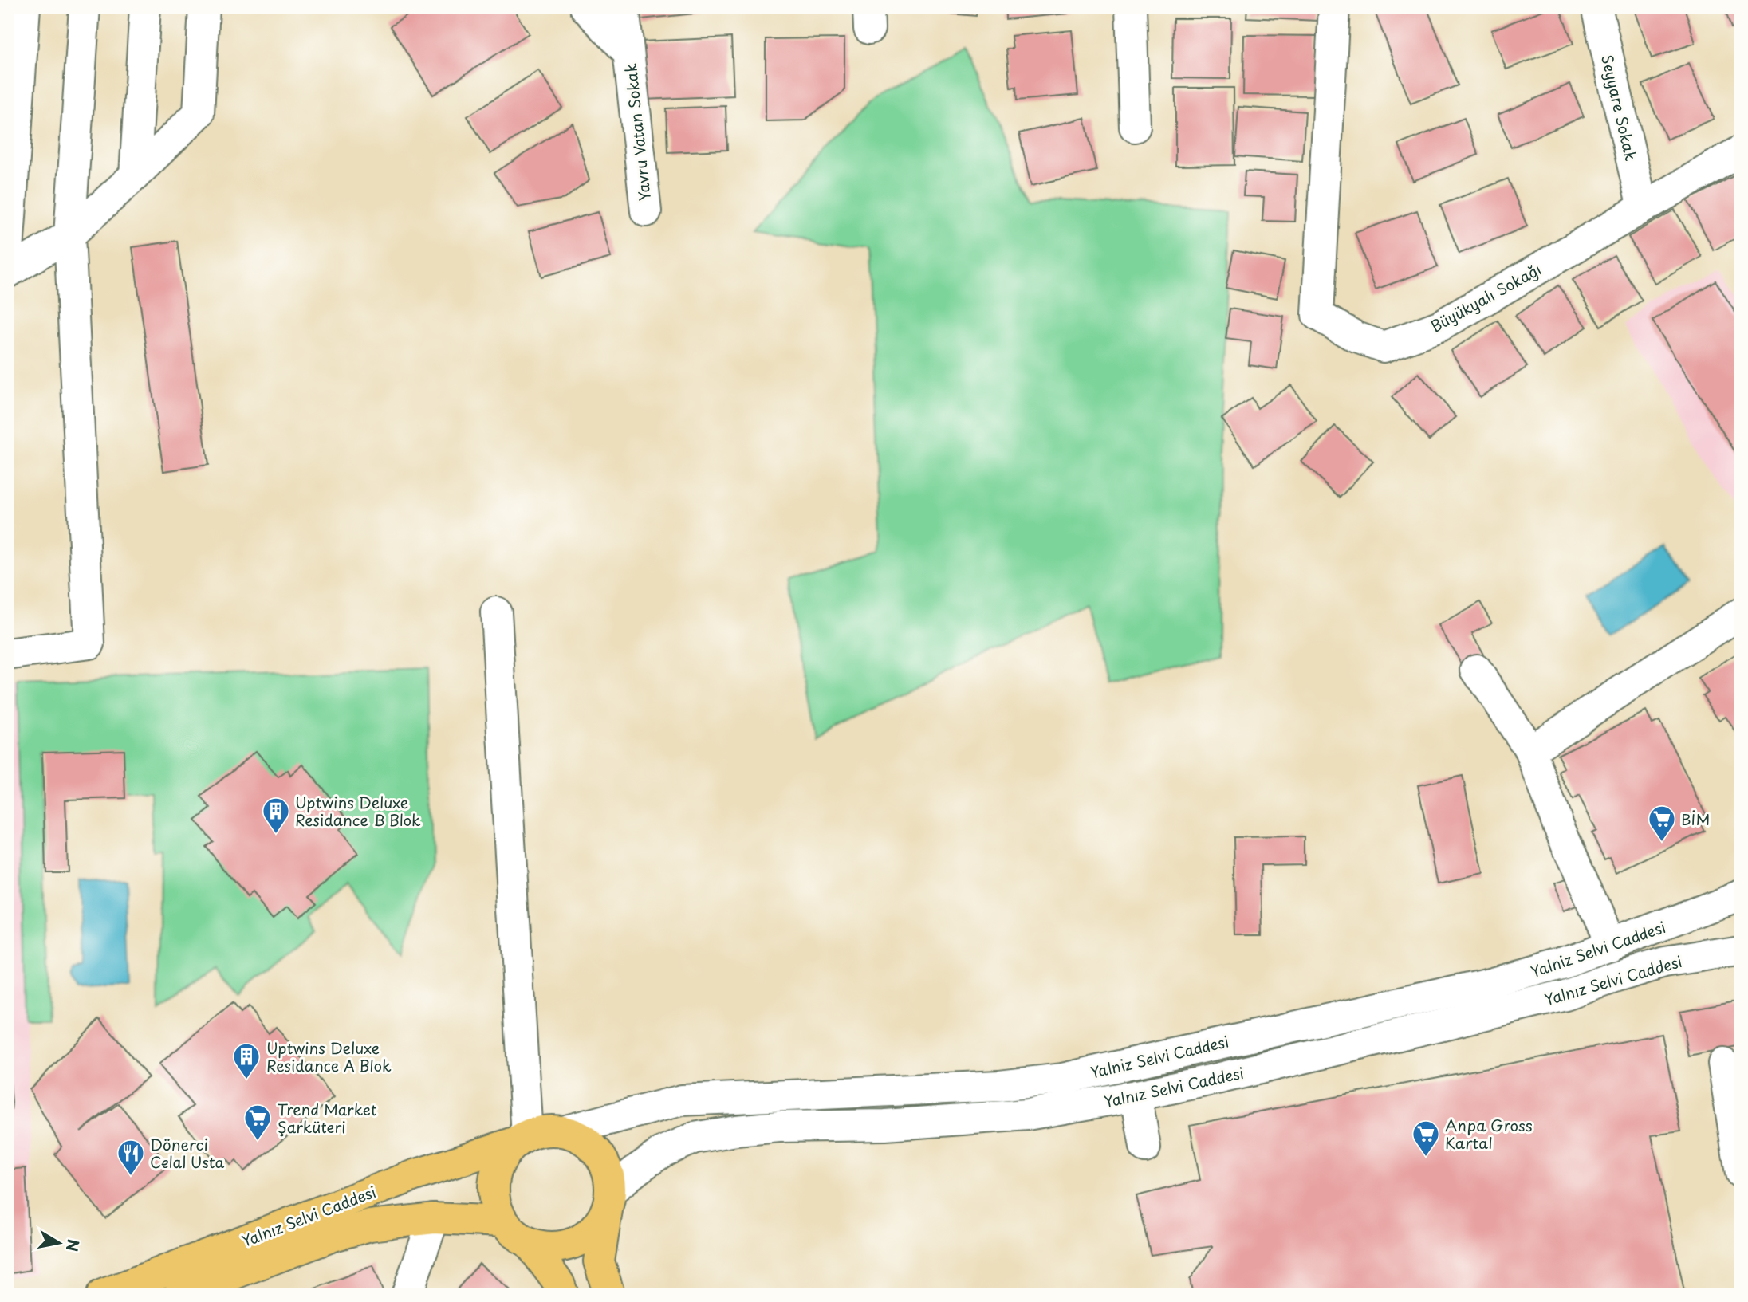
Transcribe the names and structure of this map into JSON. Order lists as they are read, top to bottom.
{
  "streets": {
    "main road": ["Yalnız Selvi Caddesi"],
    "street": [
      "Seyyare Sokak",
      "Yavru Vatan Sokak",
      "Büyükyalı Sokağı",
      "Yalniz Selvi Caddesi"
    ]
  },
  "crossings": [
    ["Seyyare Sokak", "Büyükyalı Sokağı"],
    ["Yalniz Selvi Caddesi", "Yalnız Selvi Caddesi"]
  ],
  "places": {
    "building": ["Uptwins Deluxe Residance B Blok", "Uptwins Deluxe Residance A Blok"],
    "supermarket": ["BİM", "Trend Market Şarküteri", "Anpa Gross Kartal"],
    "restaurant": ["Dönerci Celal Usta"]
  },
  "north": "right"
}
